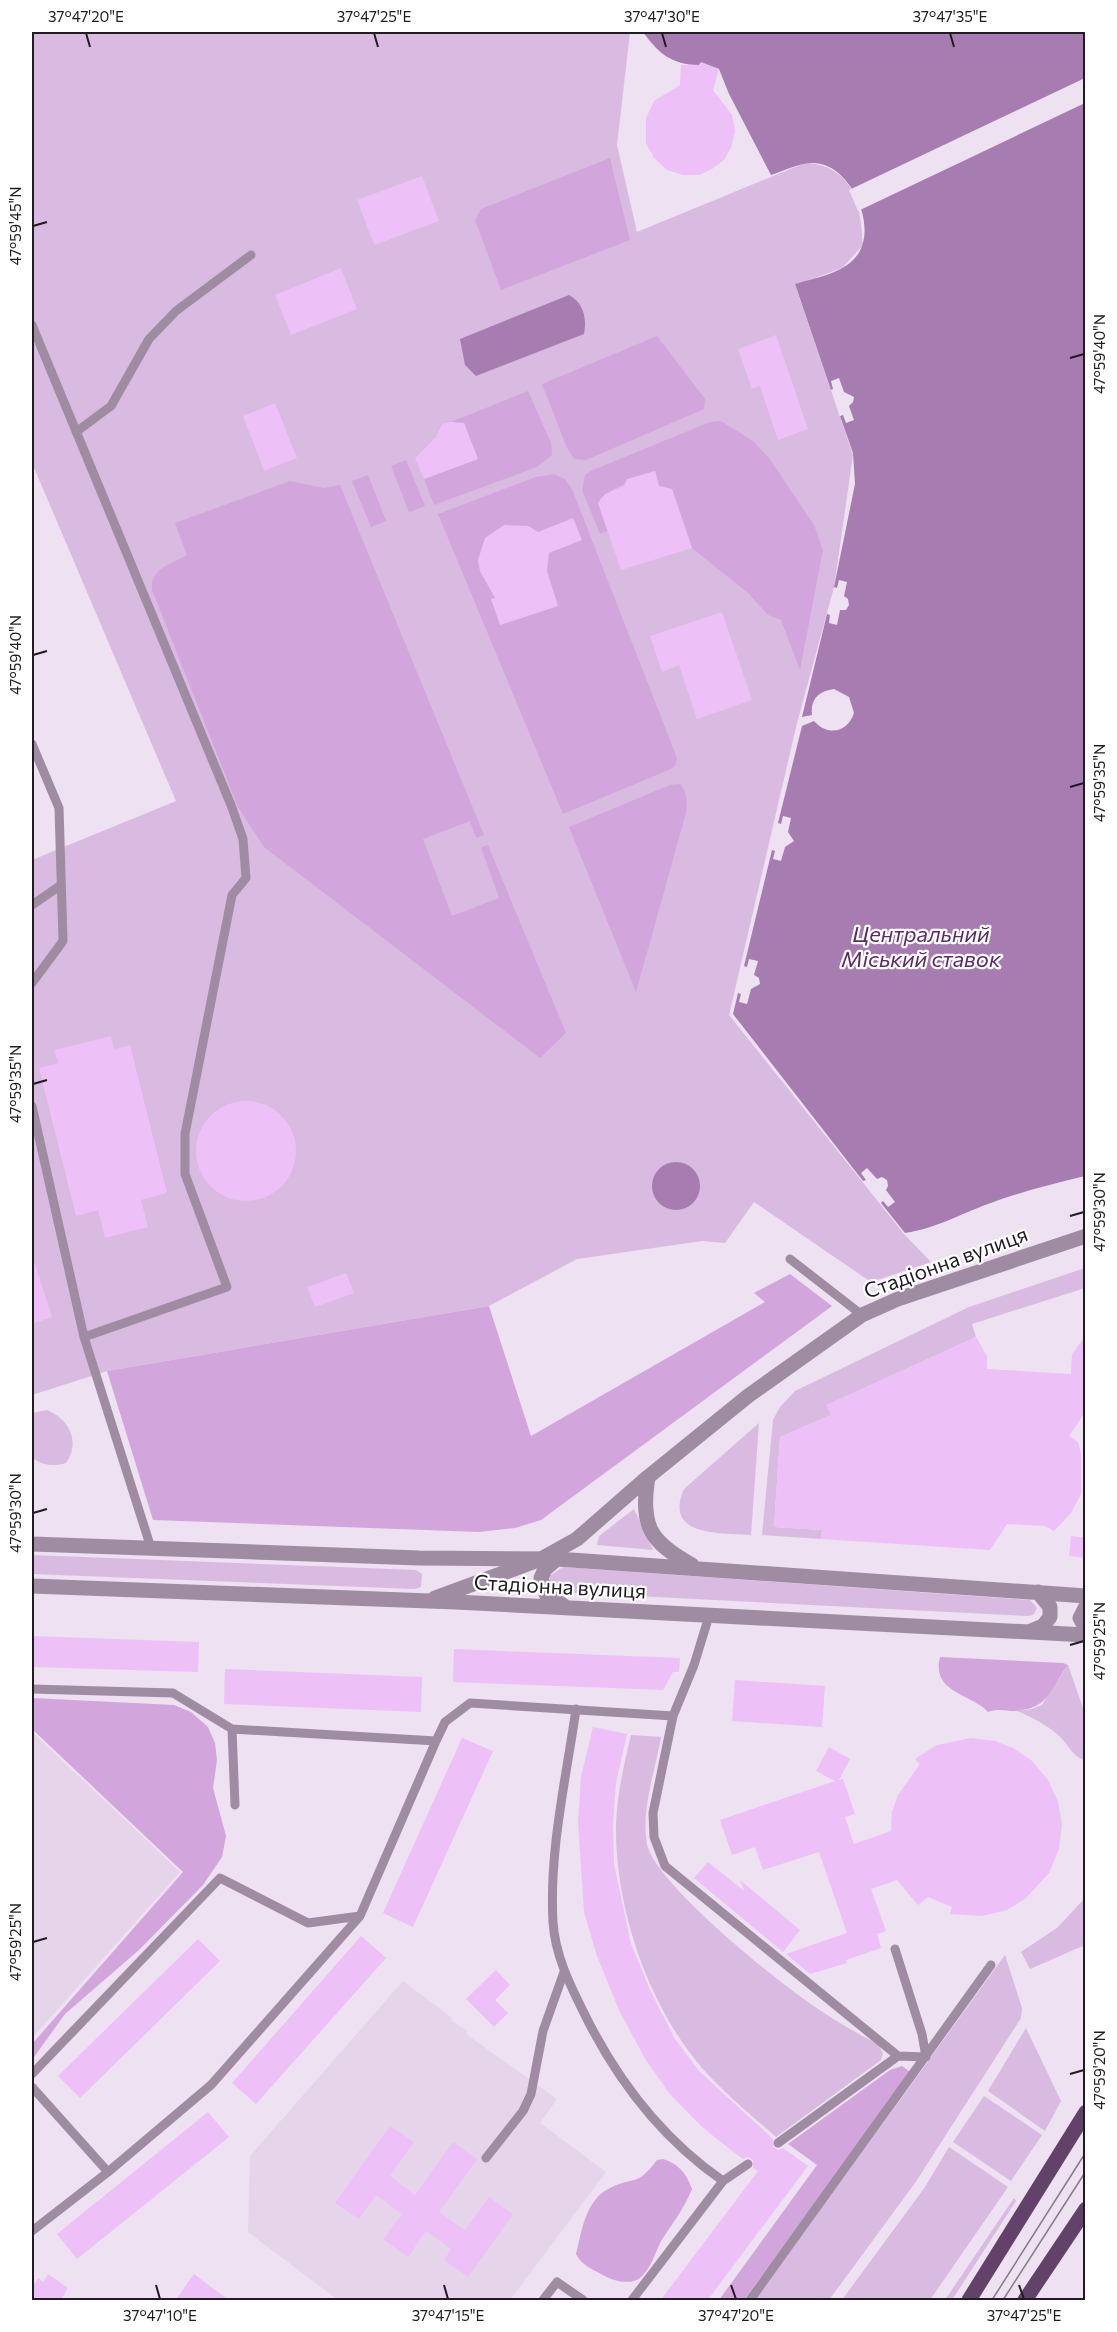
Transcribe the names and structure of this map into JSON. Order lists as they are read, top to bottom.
{
  "streets": {
    "street": ["Стадіонна вулиця"]
  },
  "water": ["Центральний Міський ставок"],
  "coordinates": [
    "37°47'20\"E",
    "37°47'25\"E",
    "37°47'30\"E",
    "37°47'35\"E",
    "47°59'45\"N",
    "47°59'40\"N",
    "47°59'35\"N",
    "47°59'30\"N",
    "47°59'25\"N",
    "47°59'20\"N",
    "37°47'10\"E",
    "37°47'15\"E"
  ]
}
